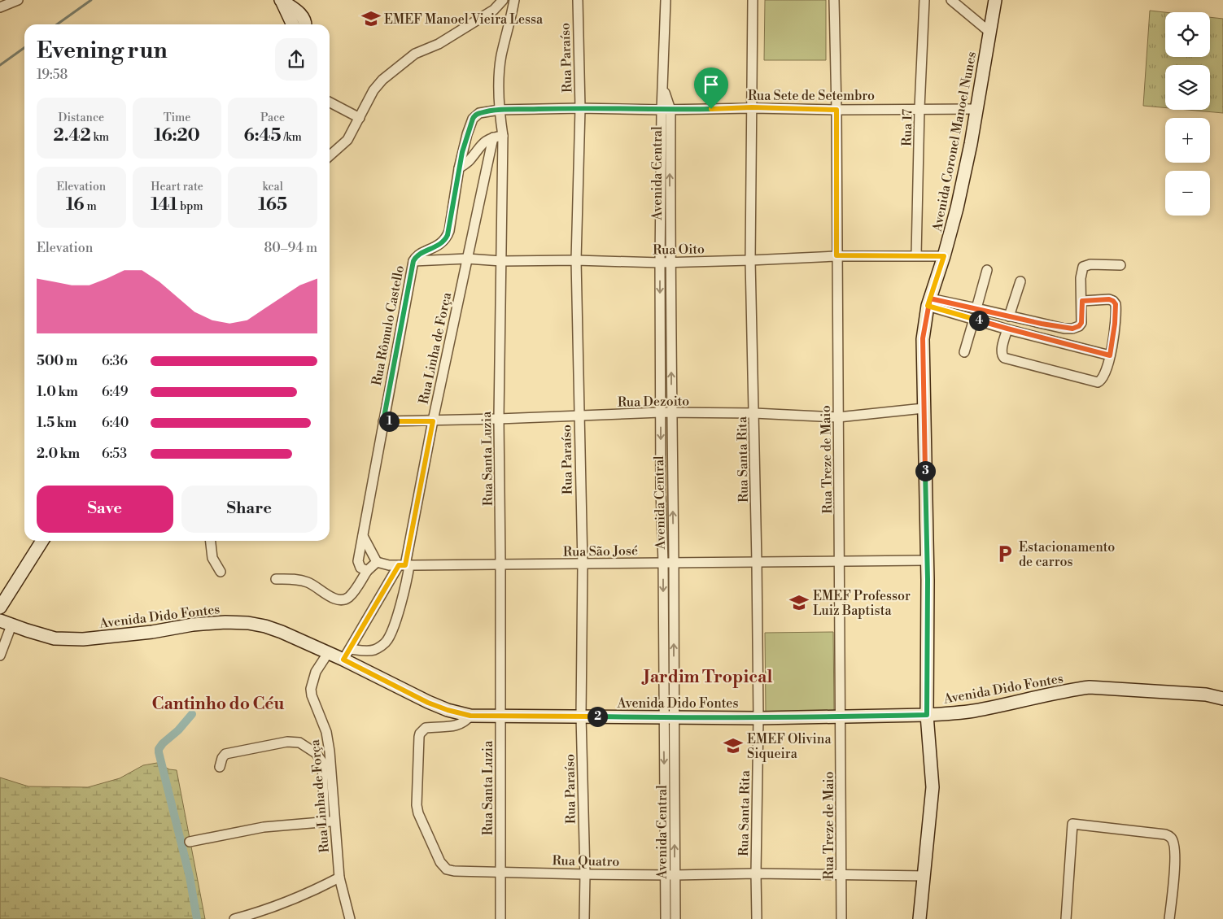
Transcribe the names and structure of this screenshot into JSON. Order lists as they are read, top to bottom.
{
  "streets": {
    "street": [
      "Rua Paraíso",
      "Rua Sete de Setembro",
      "Rua 17",
      "Avenida Coronel Manoel Nunes",
      "Avenida Central",
      "Rua Oito",
      "Rua Rômulo Castello",
      "Rua Linha de Força",
      "Rua Dezoito",
      "Rua Santa Luzia",
      "Rua Santa Rita",
      "Rua Treze de Maio",
      "Rua São José",
      "Avenida Dido Fontes",
      "Rua Quatro"
    ]
  },
  "crossings": [
    ["Rua Paraíso", "Rua Sete de Setembro"],
    ["Rua Paraíso", "Rua Oito"],
    ["Rua Paraíso", "Rua Dezoito"],
    ["Rua Paraíso", "Rua São José"],
    ["Rua Paraíso", "Avenida Dido Fontes"],
    ["Rua Paraíso", "Rua Quatro"],
    ["Rua Sete de Setembro", "Rua 17"],
    ["Rua Sete de Setembro", "Avenida Coronel Manoel Nunes"],
    ["Rua Sete de Setembro", "Avenida Central"],
    ["Rua Sete de Setembro", "Rua Rômulo Castello"],
    ["Rua Sete de Setembro", "Rua Santa Luzia"],
    ["Rua Sete de Setembro", "Rua Santa Rita"],
    ["Rua Sete de Setembro", "Rua Treze de Maio"],
    ["Rua 17", "Rua Oito"],
    ["Avenida Coronel Manoel Nunes", "Rua Oito"],
    ["Avenida Coronel Manoel Nunes", "Rua Dezoito"],
    ["Avenida Coronel Manoel Nunes", "Rua São José"],
    ["Avenida Coronel Manoel Nunes", "Avenida Dido Fontes"],
    ["Avenida Coronel Manoel Nunes", "Rua Quatro"],
    ["Avenida Central", "Rua Oito"],
    ["Avenida Central", "Rua Dezoito"],
    ["Avenida Central", "Rua São José"],
    ["Avenida Central", "Avenida Dido Fontes"],
    ["Avenida Central", "Rua Quatro"],
    ["Rua Oito", "Rua Rômulo Castello"],
    ["Rua Oito", "Rua Linha de Força"],
    ["Rua Oito", "Rua Santa Luzia"],
    ["Rua Oito", "Rua Santa Rita"],
    ["Rua Oito", "Rua Treze de Maio"],
    ["Rua Rômulo Castello", "Rua Dezoito"],
    ["Rua Rômulo Castello", "Rua Santa Luzia"],
    ["Rua Linha de Força", "Rua Dezoito"],
    ["Rua Linha de Força", "Rua São José"],
    ["Rua Linha de Força", "Avenida Dido Fontes"],
    ["Rua Dezoito", "Rua Santa Luzia"],
    ["Rua Dezoito", "Rua Santa Rita"],
    ["Rua Dezoito", "Rua Treze de Maio"],
    ["Rua Santa Luzia", "Rua São José"],
    ["Rua Santa Luzia", "Avenida Dido Fontes"],
    ["Rua Santa Luzia", "Rua Quatro"],
    ["Rua Santa Rita", "Rua São José"],
    ["Rua Santa Rita", "Avenida Dido Fontes"],
    ["Rua Santa Rita", "Rua Quatro"],
    ["Rua Treze de Maio", "Rua São José"],
    ["Rua Treze de Maio", "Avenida Dido Fontes"],
    ["Rua Treze de Maio", "Rua Quatro"],
    ["Avenida Dido Fontes", "Rua Quatro"]
  ],
  "districts": ["Jardim Tropical", "Cantinho do Céu"],
  "places": {
    "school or university": ["EMEF Manoel Vieira Lessa", "EMEF Professor Luiz Baptista", "EMEF Olivina Siqueira"],
    "parking": ["Estacionamento de carros"]
  },
  "page": {
    "map_buttons": ["+", "−"],
    "heading": ["Evening run", "19:58"],
    "stats": [
      ["Distance", "2.42 km"],
      ["Time", "16:20"],
      ["Pace", "6:45 /km"],
      ["Elevation", "16 m"],
      ["Heart rate", "141 bpm"],
      ["kcal", "165"]
    ],
    "chart": ["Elevation", "80–94 m"],
    "pins": [
      "4",
      "1",
      "3",
      "2"
    ],
    "list": [
      {
        "name": "500 m",
        "note": "6:36"
      },
      {
        "name": "1.0 km",
        "note": "6:49"
      },
      {
        "name": "1.5 km",
        "note": "6:40"
      },
      {
        "name": "2.0 km",
        "note": "6:53"
      }
    ],
    "buttons": ["Save", "Share"]
  }
}
